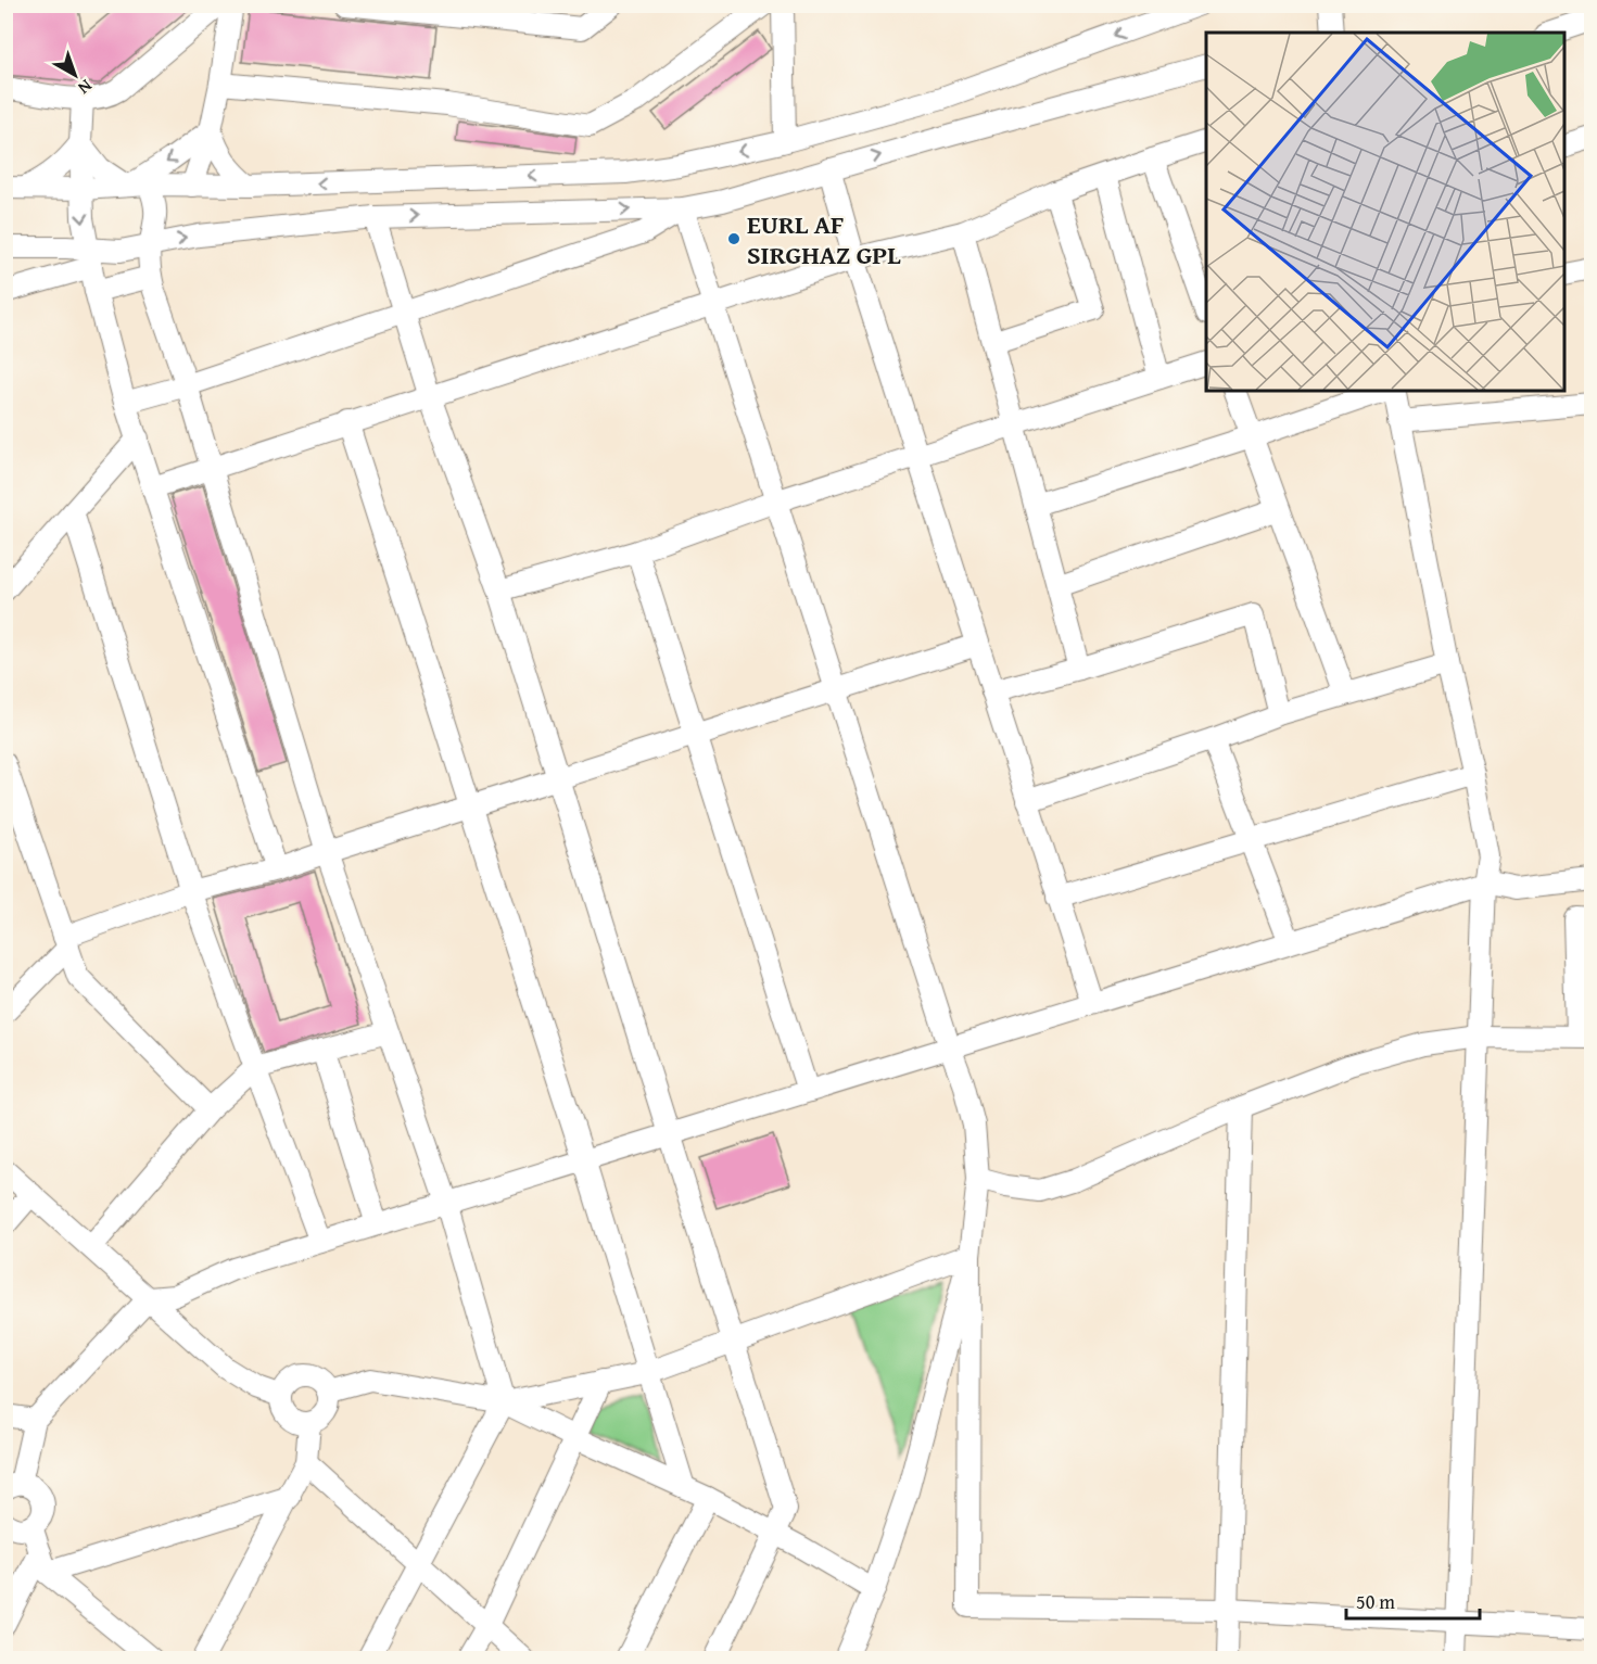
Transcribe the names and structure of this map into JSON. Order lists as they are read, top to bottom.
{
  "places": ["EURL AF SIRGHAZ GPL"],
  "scale_bar": "50 m",
  "north": "bottom right"
}
